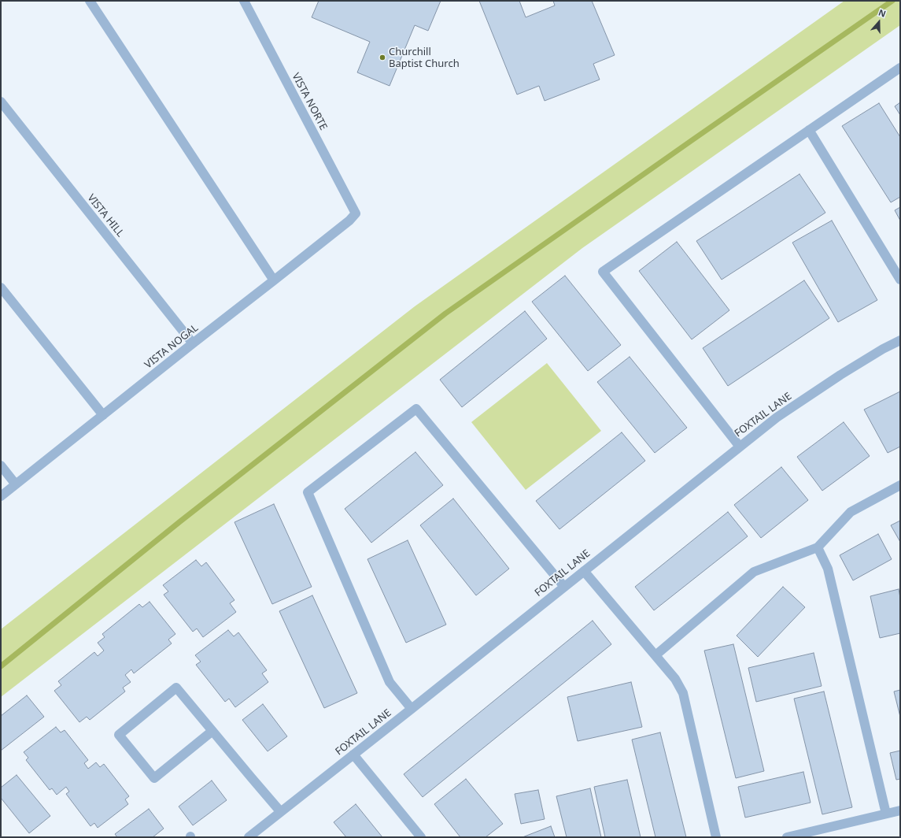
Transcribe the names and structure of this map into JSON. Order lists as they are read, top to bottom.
{
  "streets": {
    "street": [
      "VISTA NORTE",
      "VISTA HILL",
      "VISTA NOGAL",
      "FOXTAIL LANE"
    ]
  },
  "crossings": [
    ["VISTA NORTE", "VISTA NOGAL"],
    ["VISTA HILL", "VISTA NOGAL"]
  ],
  "places": ["Churchill Baptist Church"],
  "north": "top"
}
